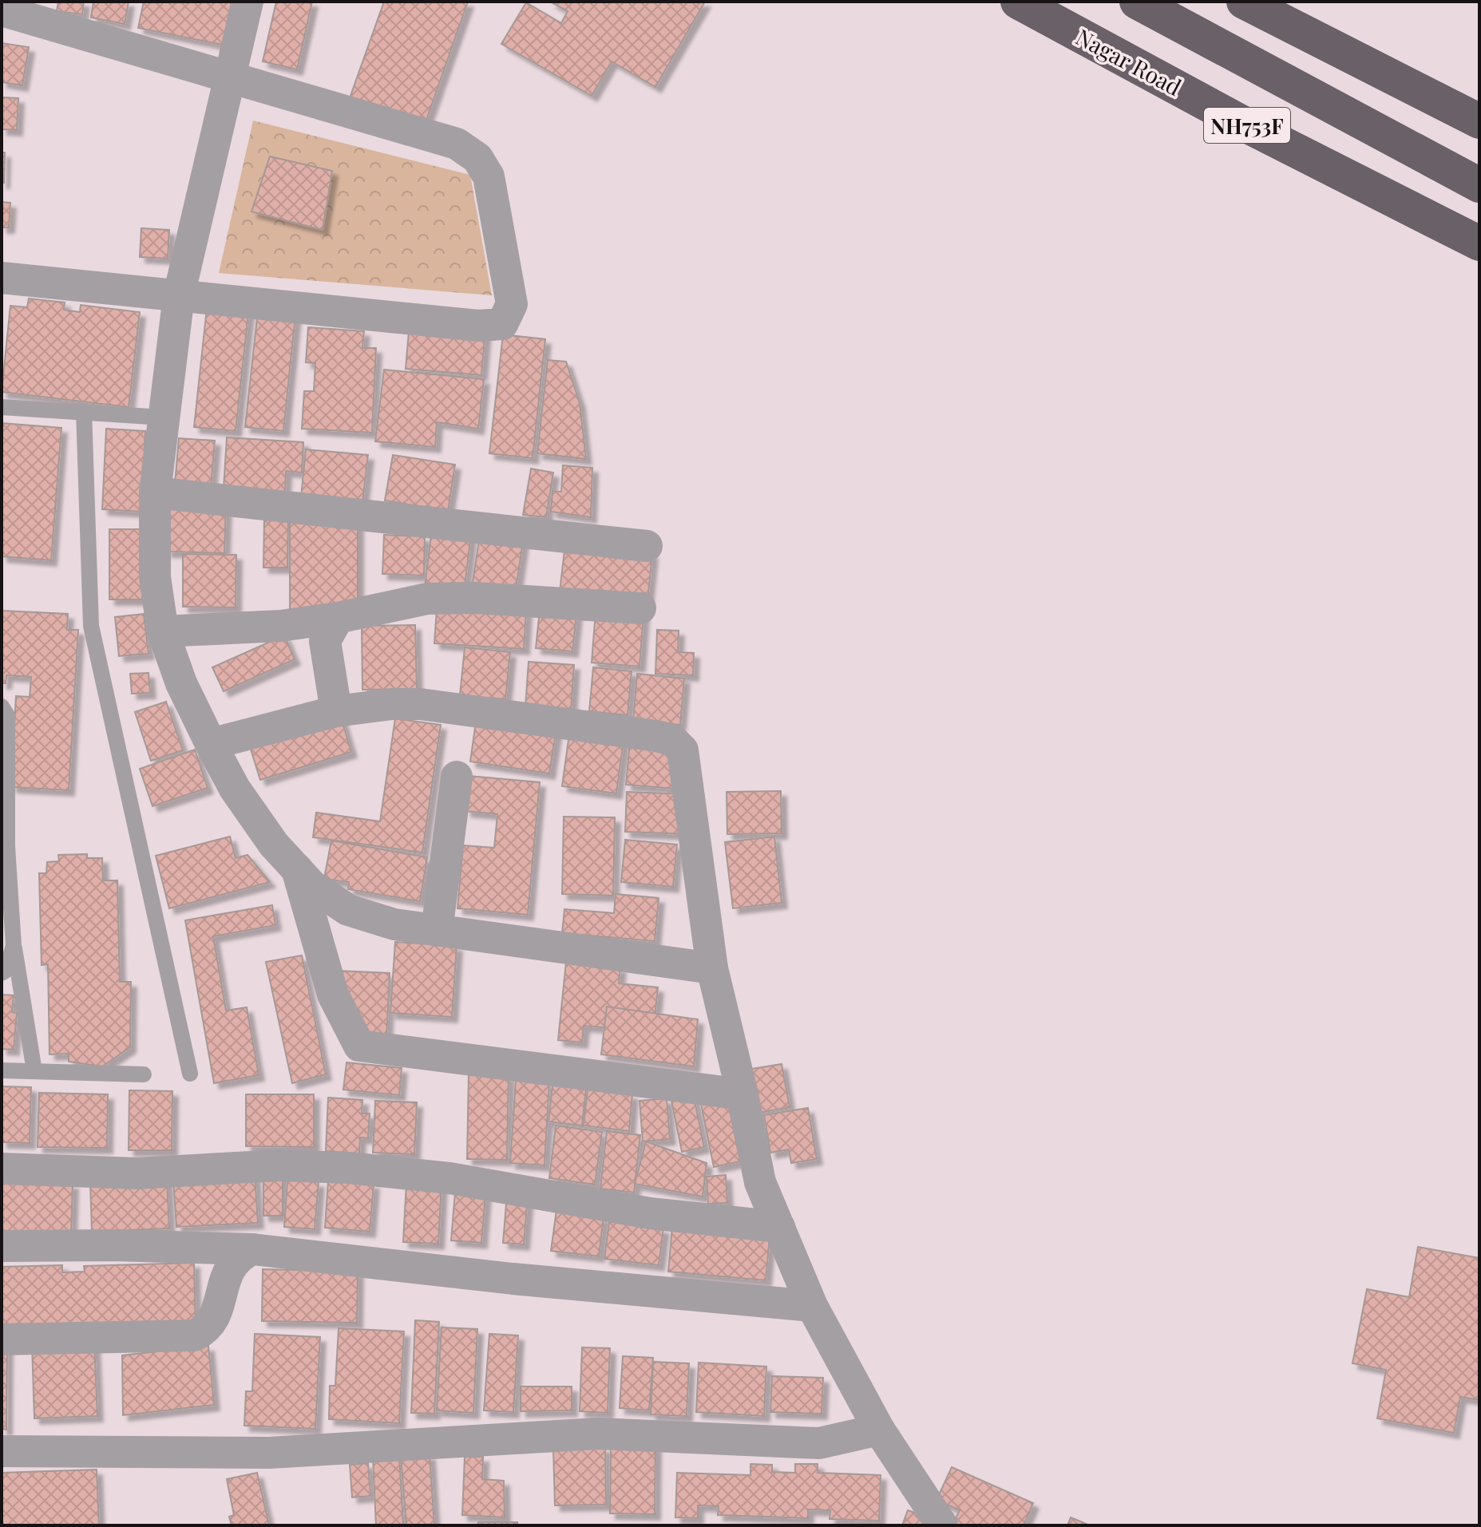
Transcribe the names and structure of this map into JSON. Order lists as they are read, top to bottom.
{
  "streets": {
    "highway": ["Nagar Road", "NH753F"]
  }
}
